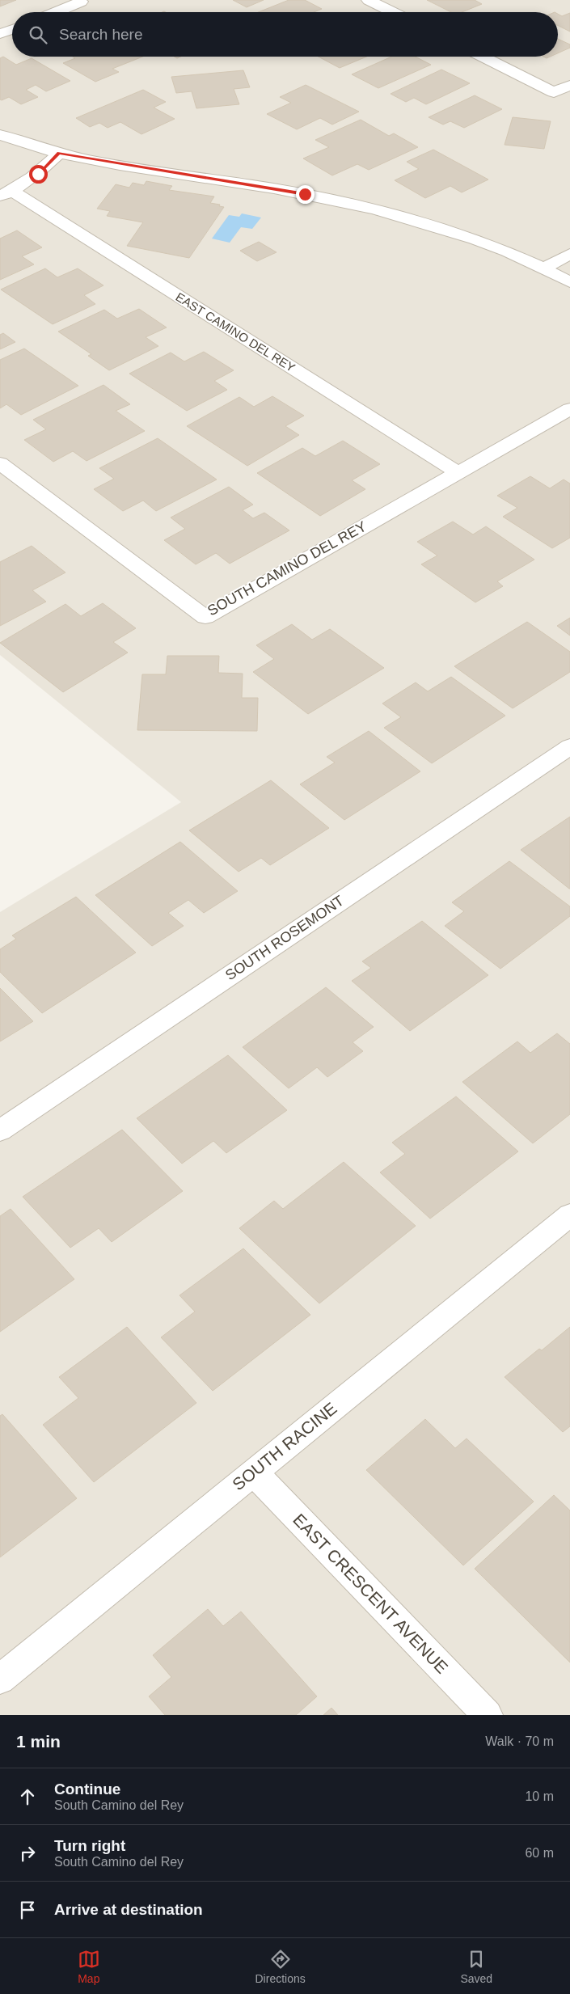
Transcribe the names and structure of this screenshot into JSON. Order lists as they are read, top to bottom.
{
  "streets": {
    "street": [
      "EAST CAMINO DEL REY",
      "SOUTH CAMINO DEL REY",
      "SOUTH ROSEMONT",
      "SOUTH RACINE",
      "EAST CRESCENT AVENUE"
    ]
  },
  "crossings": [
    ["EAST CAMINO DEL REY", "SOUTH CAMINO DEL REY"],
    ["SOUTH RACINE", "EAST CRESCENT AVENUE"]
  ],
  "page": {
    "search": "Search here",
    "heading": ["1 min", "Walk · 70 m"],
    "list": [
      ["Continue", "South Camino del Rey", "10 m"],
      ["Turn right", "South Camino del Rey", "60 m"],
      "Arrive at destination"
    ],
    "nav": ["Map", "Directions", "Saved"]
  }
}
